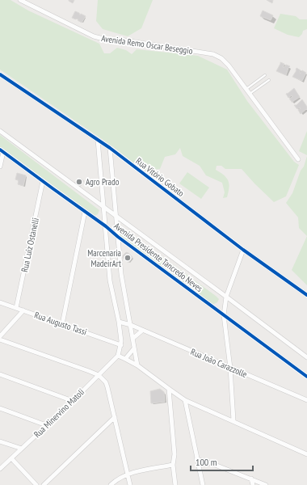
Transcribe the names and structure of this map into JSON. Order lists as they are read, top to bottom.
{
  "streets": {
    "street": [
      "Avenida Remo Oscar Beseggio",
      "Rua Vitório Gobato",
      "Rua Luiz Ostanelli",
      "Avenida Presidente Tancredo Neves",
      "Rua Augusto Tassi",
      "Rua João Carazzolle",
      "Rua Minervino Matoli"
    ]
  },
  "crossings": [
    ["Rua Luiz Ostanelli", "Avenida Presidente Tancredo Neves"],
    ["Rua Luiz Ostanelli", "Rua Augusto Tassi"]
  ],
  "places": ["Agro Prado", "Marcenaria MadeirArt"],
  "scale_bar": "100 m"
}
